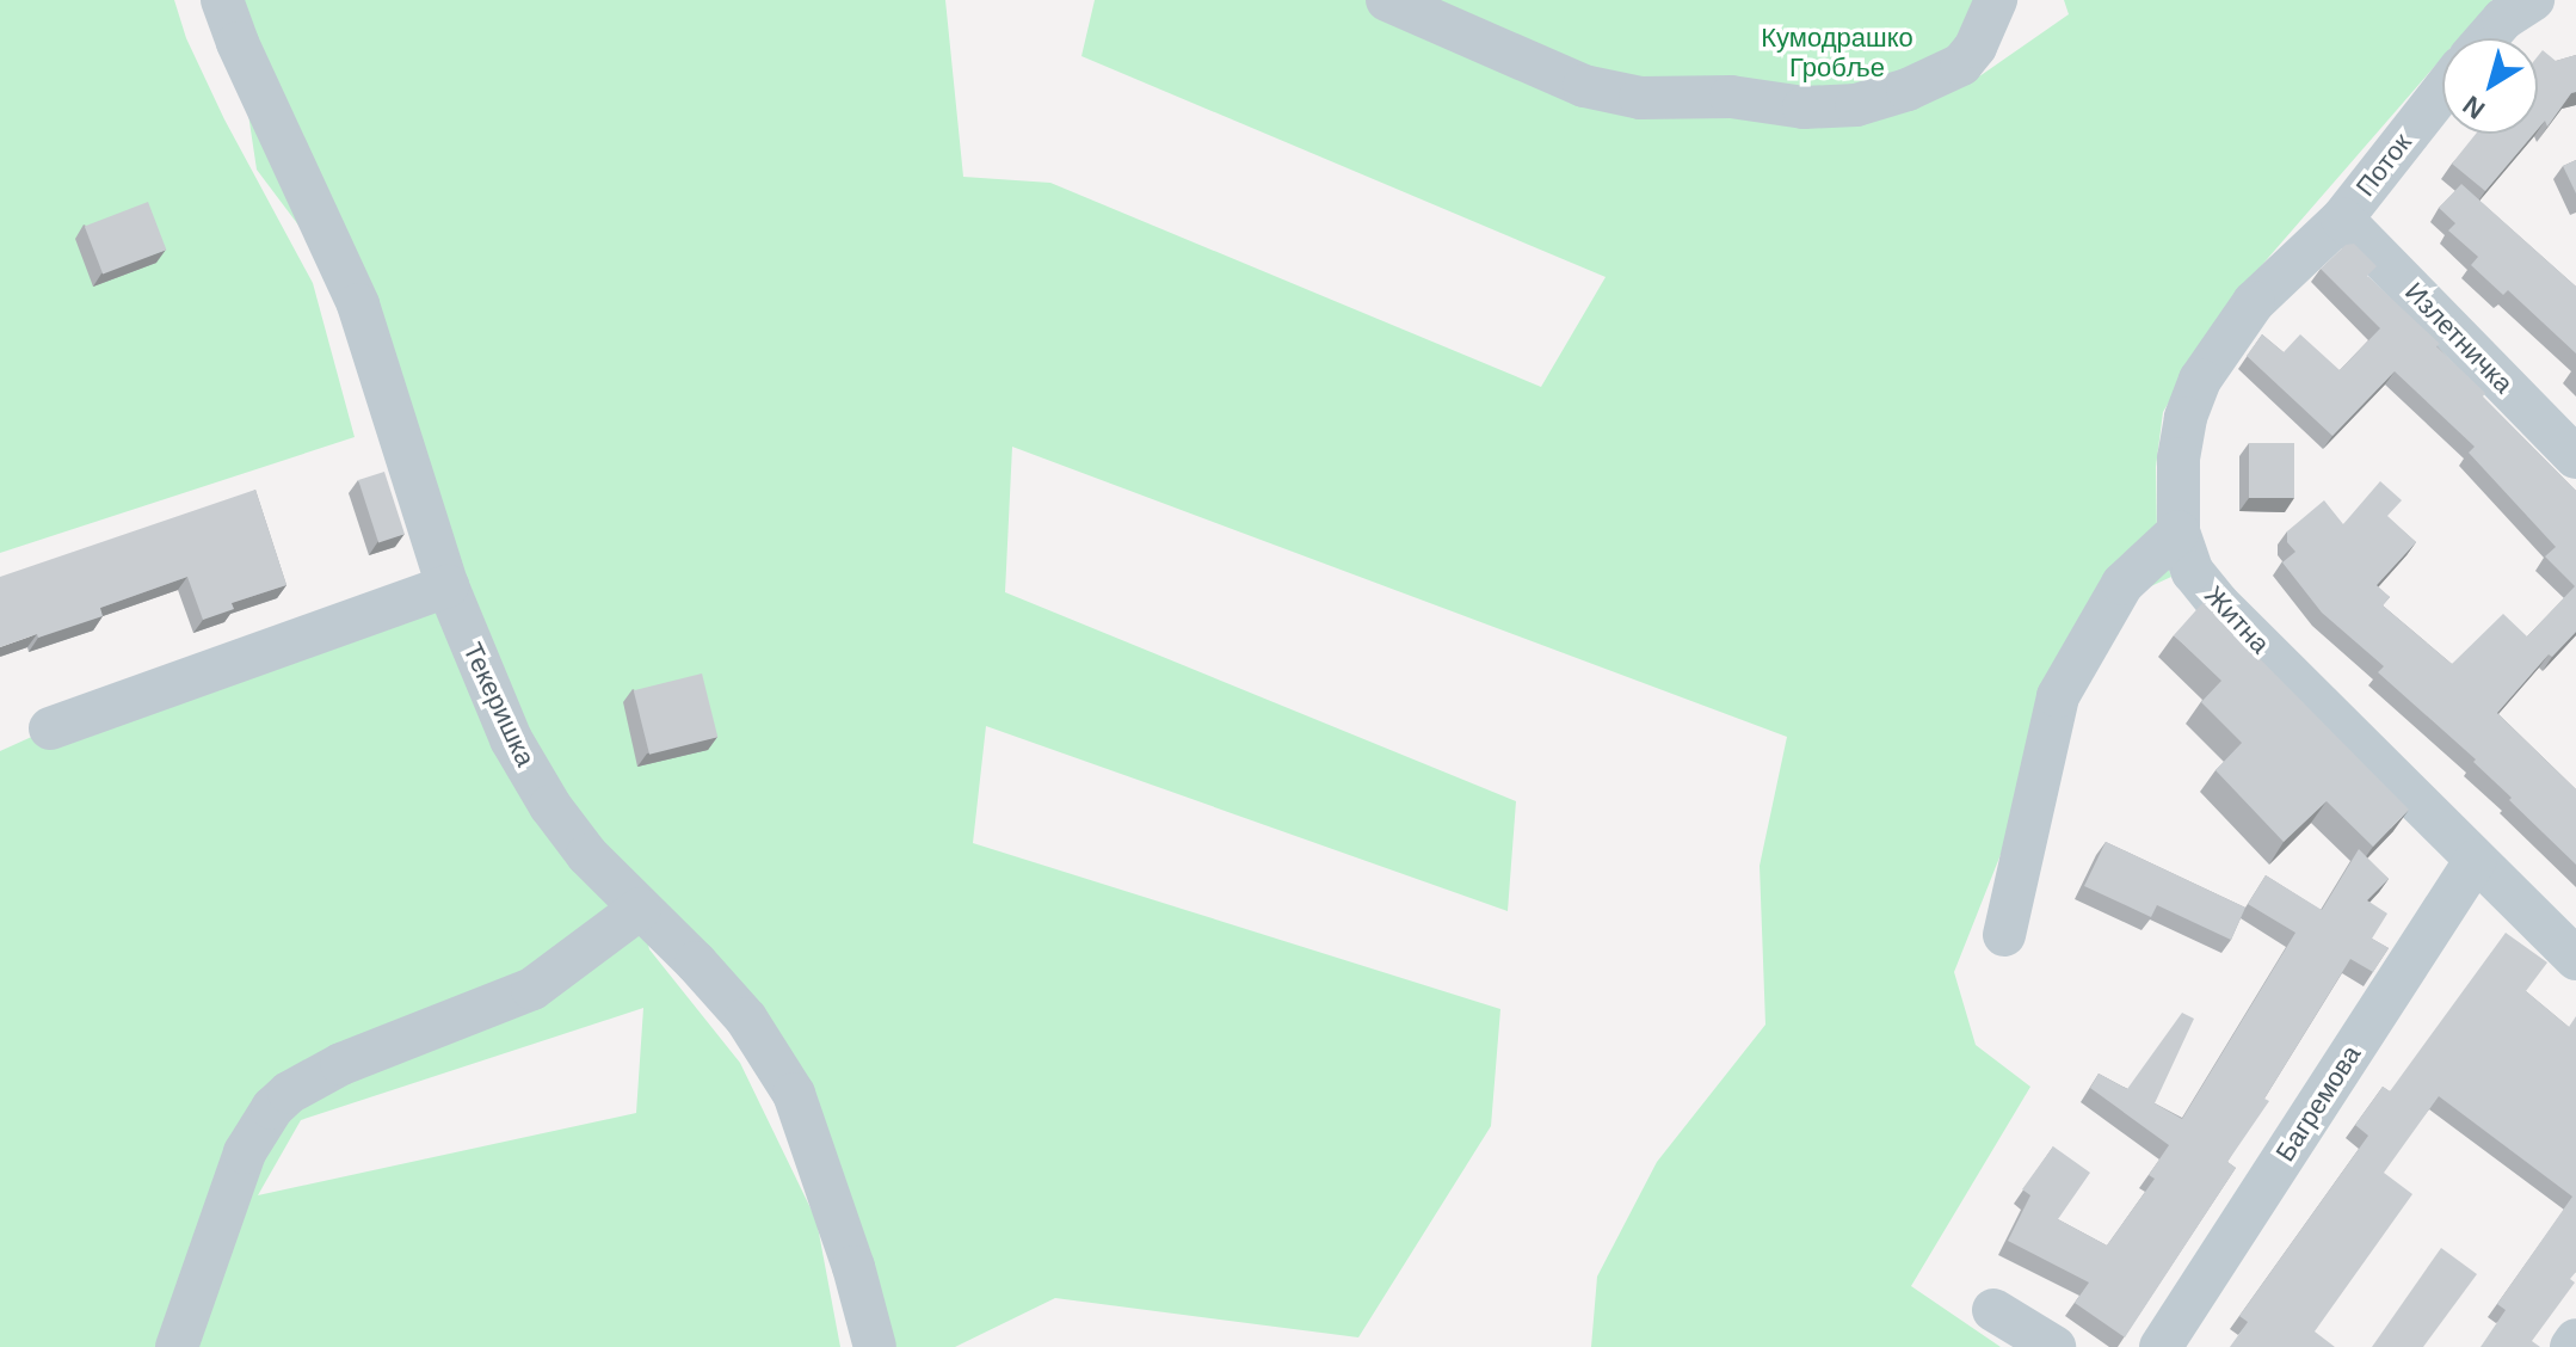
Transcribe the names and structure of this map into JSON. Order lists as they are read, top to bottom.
{
  "streets": {
    "street": [
      "Поток",
      "Излетничка",
      "Житна",
      "Текеришка",
      "Багремова"
    ]
  },
  "crossings": [
    ["Поток", "Излетничка"],
    ["Поток", "Житна"],
    ["Излетничка", "Житна"],
    ["Житна", "Багремова"]
  ],
  "parks": ["Кумодрашко Гробље"],
  "north": "bottom left"
}
